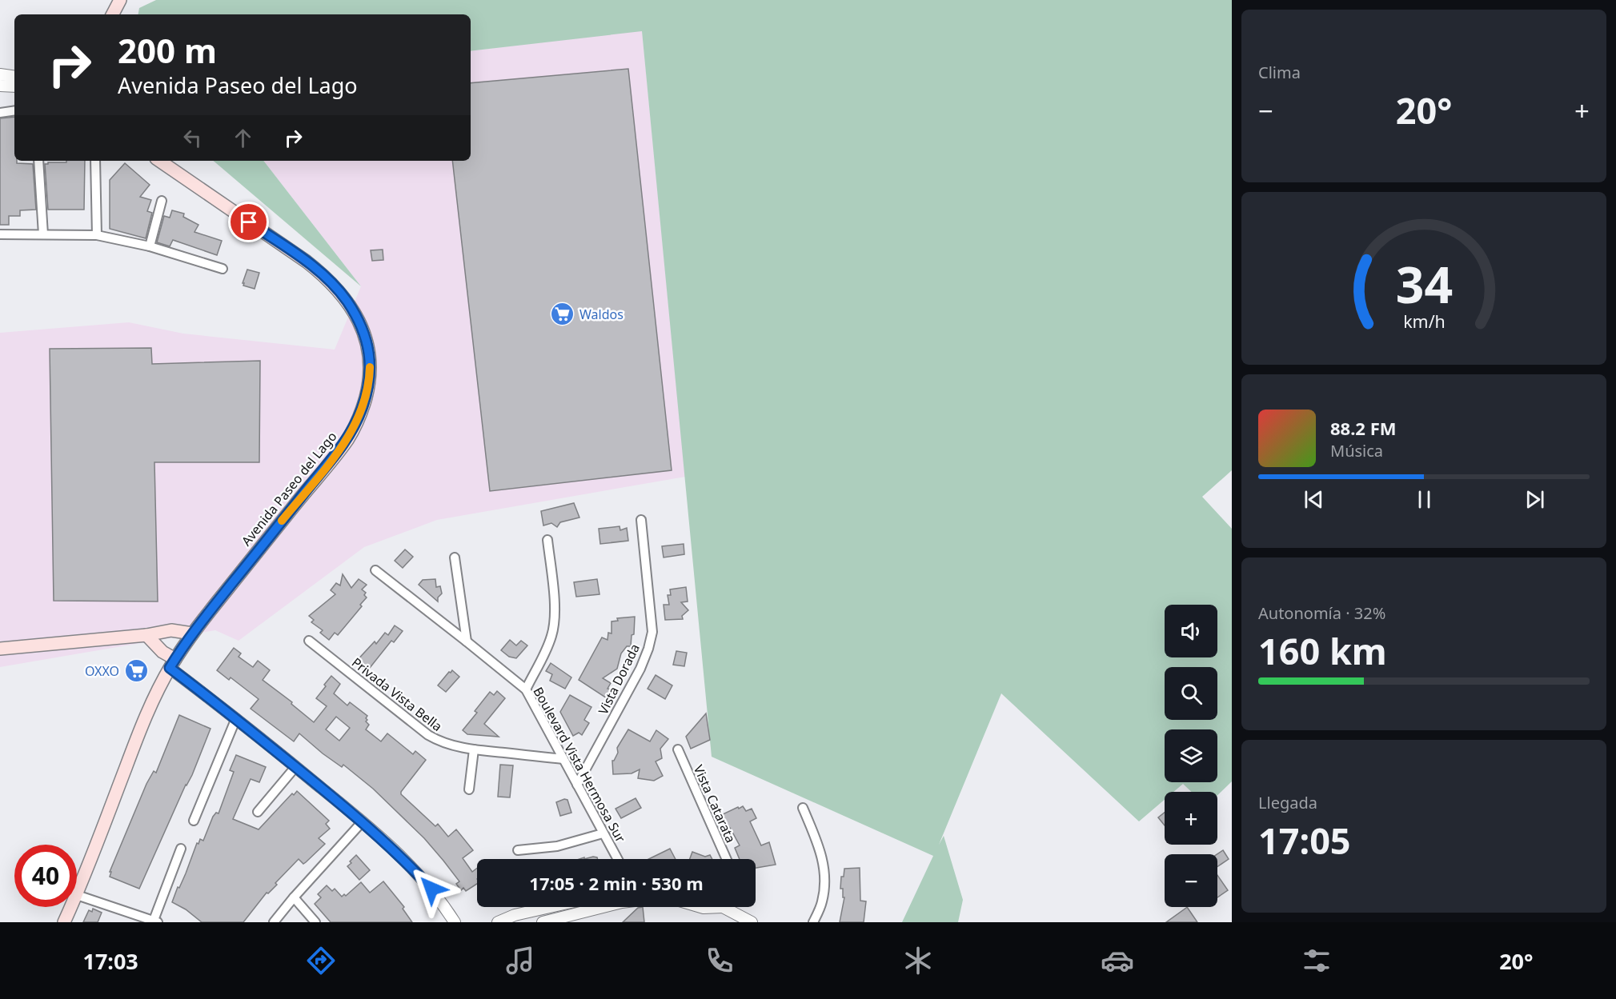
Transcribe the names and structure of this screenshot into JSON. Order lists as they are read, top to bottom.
{
  "streets": {
    "main road": ["Avenida Paseo del Lago"],
    "street": [
      "Vista Dorada",
      "Privada Vista Bella",
      "Boulevard Vista Hermosa Sur",
      "Vista Catarata"
    ]
  },
  "crossings": [
    ["Vista Dorada", "Boulevard Vista Hermosa Sur"],
    ["Privada Vista Bella", "Boulevard Vista Hermosa Sur"]
  ],
  "places": {
    "supermarket": ["Waldos", "OXXO"]
  },
  "page": {
    "tile": [
      "Clima",
      ["Autonomía · 32%", "160 km"],
      ["Llegada", "17:05"]
    ],
    "turn": ["200 m", "Avenida Paseo del Lago"],
    "heat": ["−", "20°", "+"],
    "song": ["88.2 FM", "Música"],
    "map_buttons": ["+", "−"],
    "limit": "40",
    "trip": "17:05 · 2 min · 530 m",
    "tabs": ["17:03", "20°"],
    "gauge": ["34", "km/h"]
  }
}
